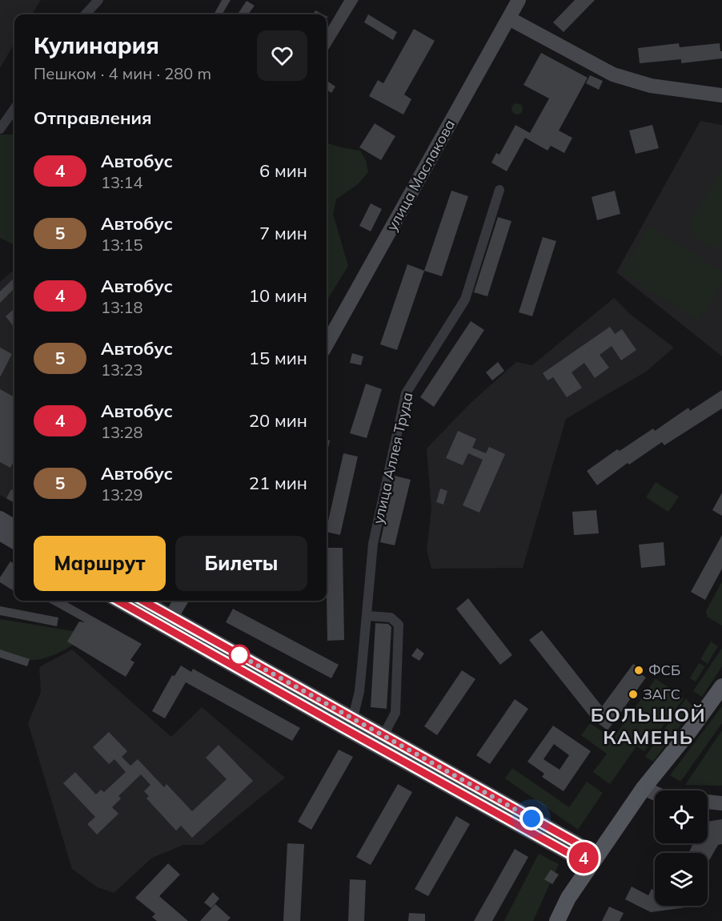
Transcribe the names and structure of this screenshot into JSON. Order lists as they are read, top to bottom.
{
  "streets": {
    "street": ["улица Маслакова", "улица Аллея Труда"]
  },
  "districts": ["БОЛЬШОЙ КАМЕНЬ"],
  "places": ["ФСБ", "ЗАГС"],
  "lines": ["bus line 4"],
  "page": {
    "on_map": "4",
    "heading": [
      ["Кулинария", "Пешком · 4 мин · 280 m"],
      "Отправления"
    ],
    "list": [
      {
        "mark": "4",
        "name": "Автобус",
        "note": "13:14",
        "value": "6 мин"
      },
      {
        "mark": "5",
        "name": "Автобус",
        "note": "13:15",
        "value": "7 мин"
      },
      {
        "mark": "4",
        "name": "Автобус",
        "note": "13:18",
        "value": "10 мин"
      },
      {
        "mark": "5",
        "name": "Автобус",
        "note": "13:23",
        "value": "15 мин"
      },
      {
        "mark": "4",
        "name": "Автобус",
        "note": "13:28",
        "value": "20 мин"
      },
      {
        "mark": "5",
        "name": "Автобус",
        "note": "13:29",
        "value": "21 мин"
      }
    ],
    "buttons": ["Маршрут", "Билеты"]
  }
}
